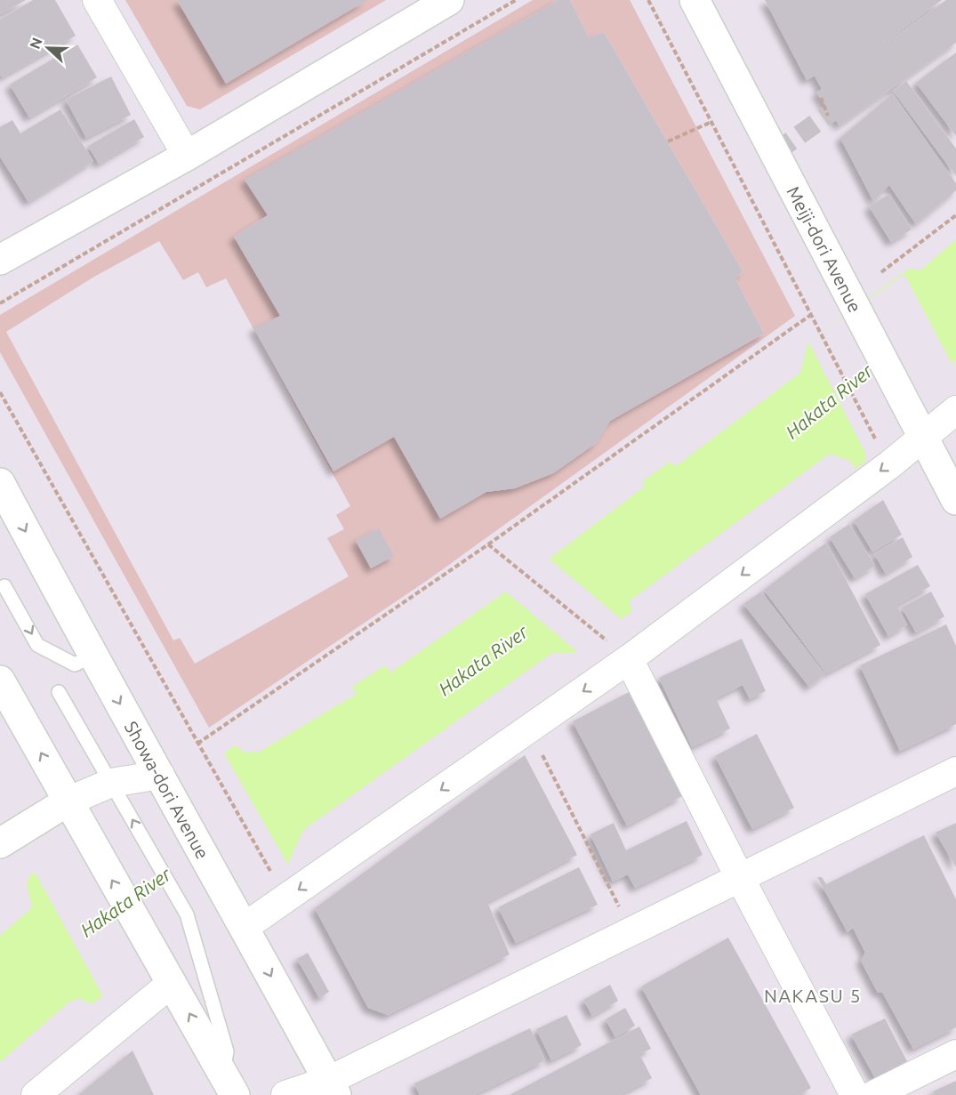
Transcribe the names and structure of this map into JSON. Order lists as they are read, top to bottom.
{
  "streets": {
    "street": ["Meiji-dori Avenue", "Showa-dori Avenue"]
  },
  "districts": ["NAKASU 5"],
  "water": ["Hakata River"],
  "north": "left"
}
